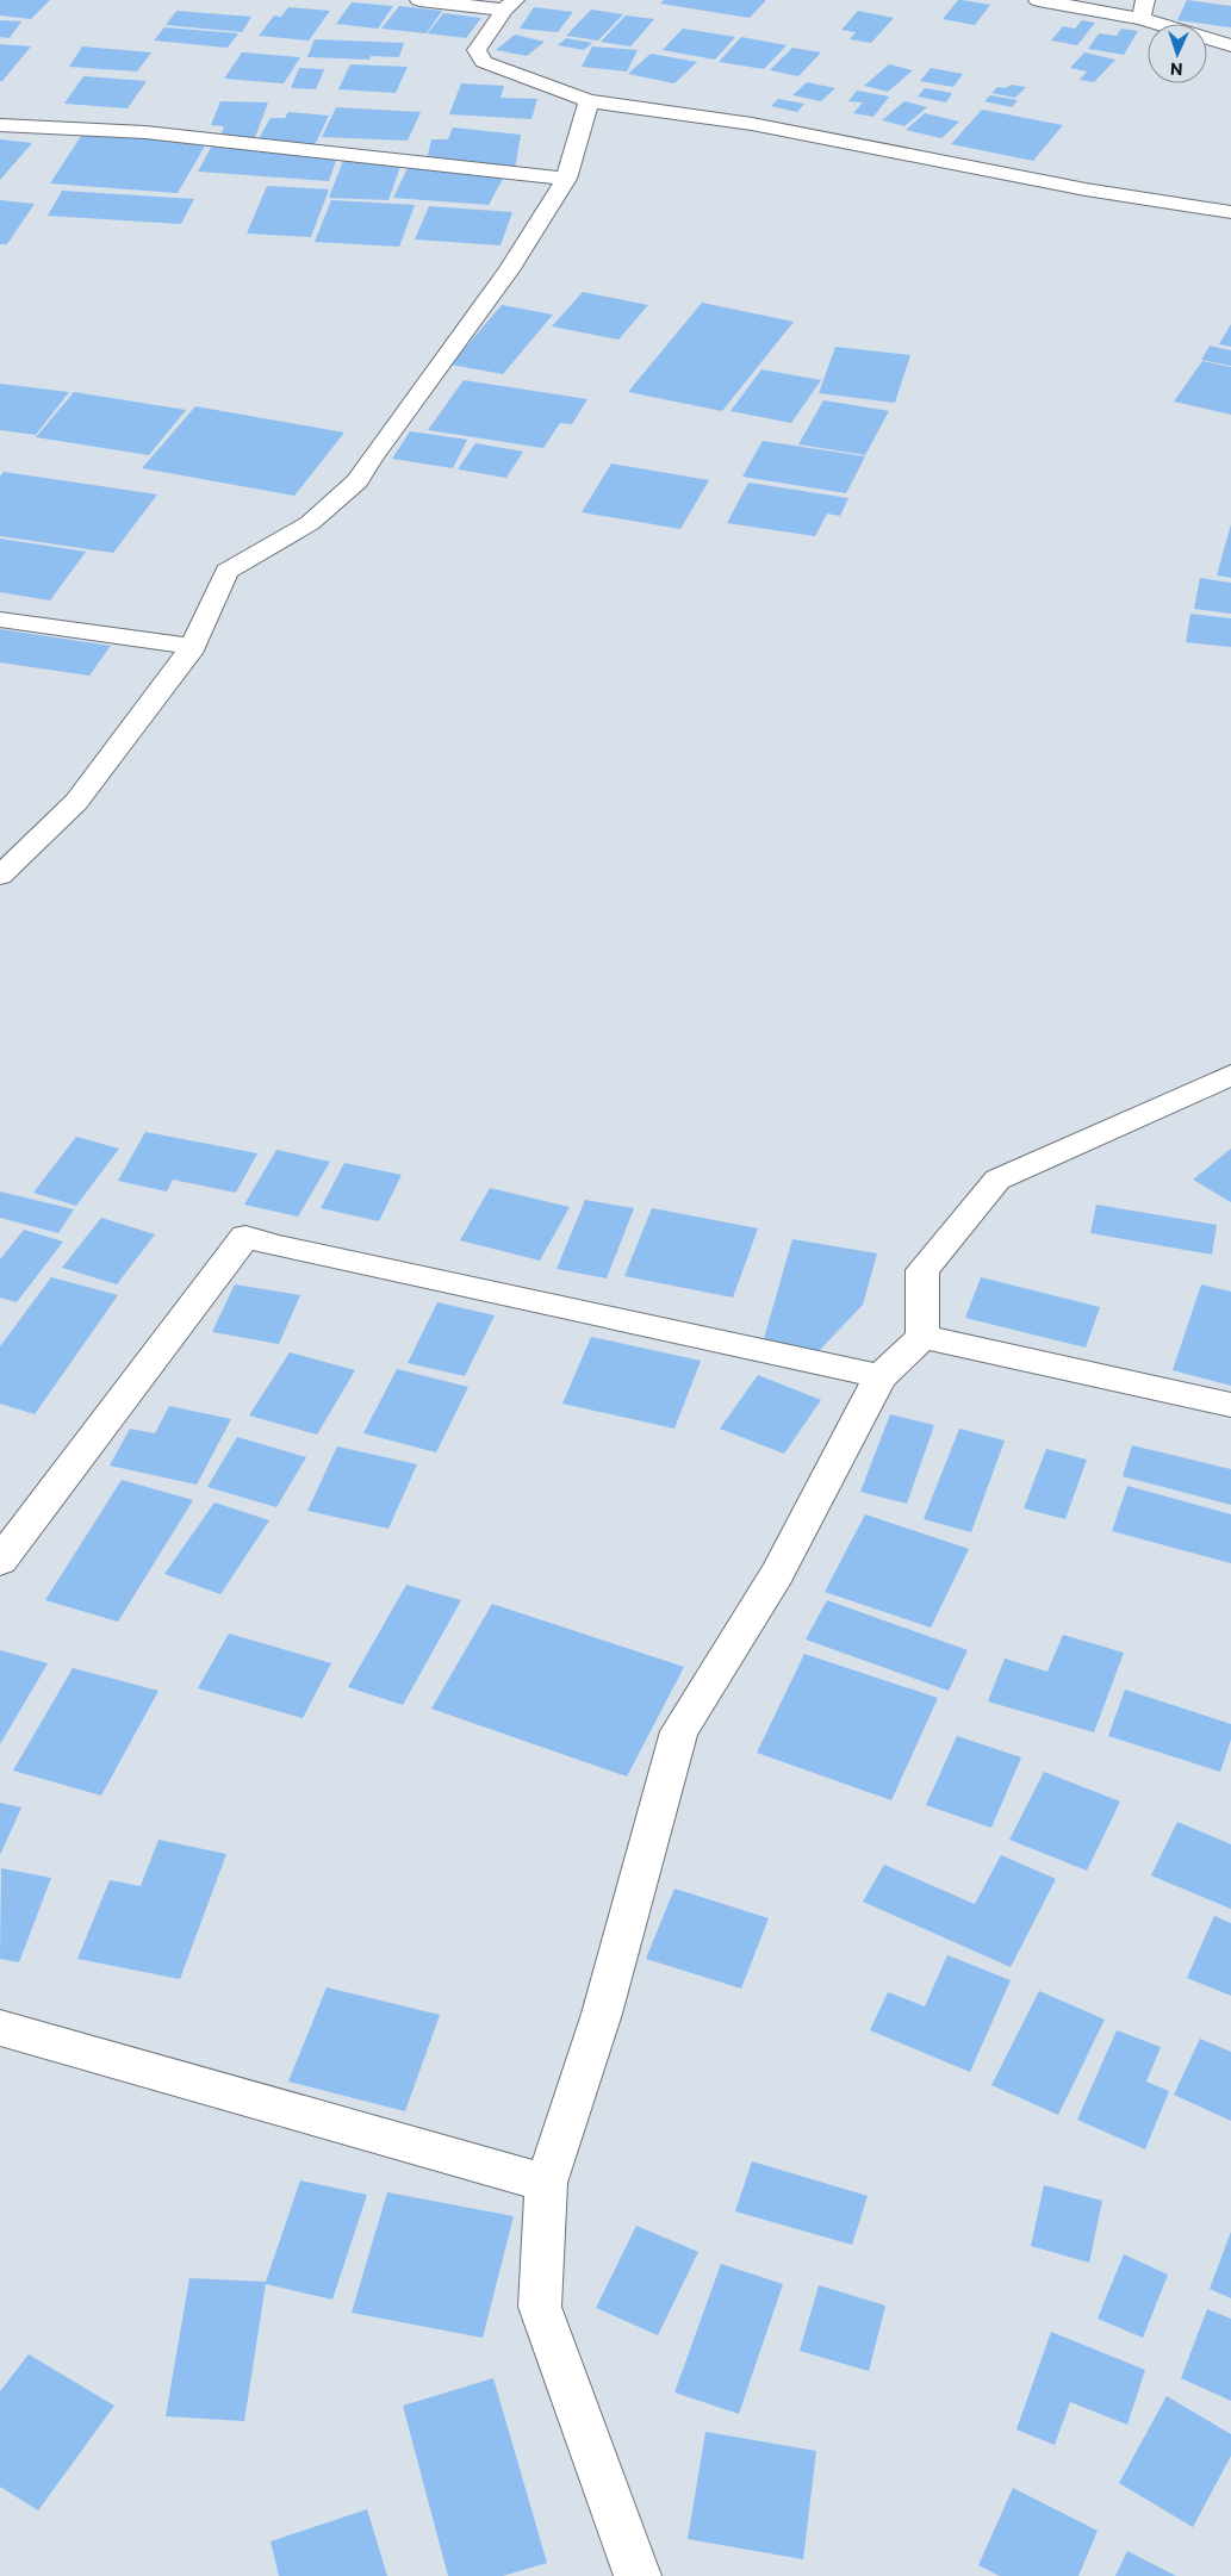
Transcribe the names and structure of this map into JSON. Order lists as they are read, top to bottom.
{
  "north": "bottom"
}
